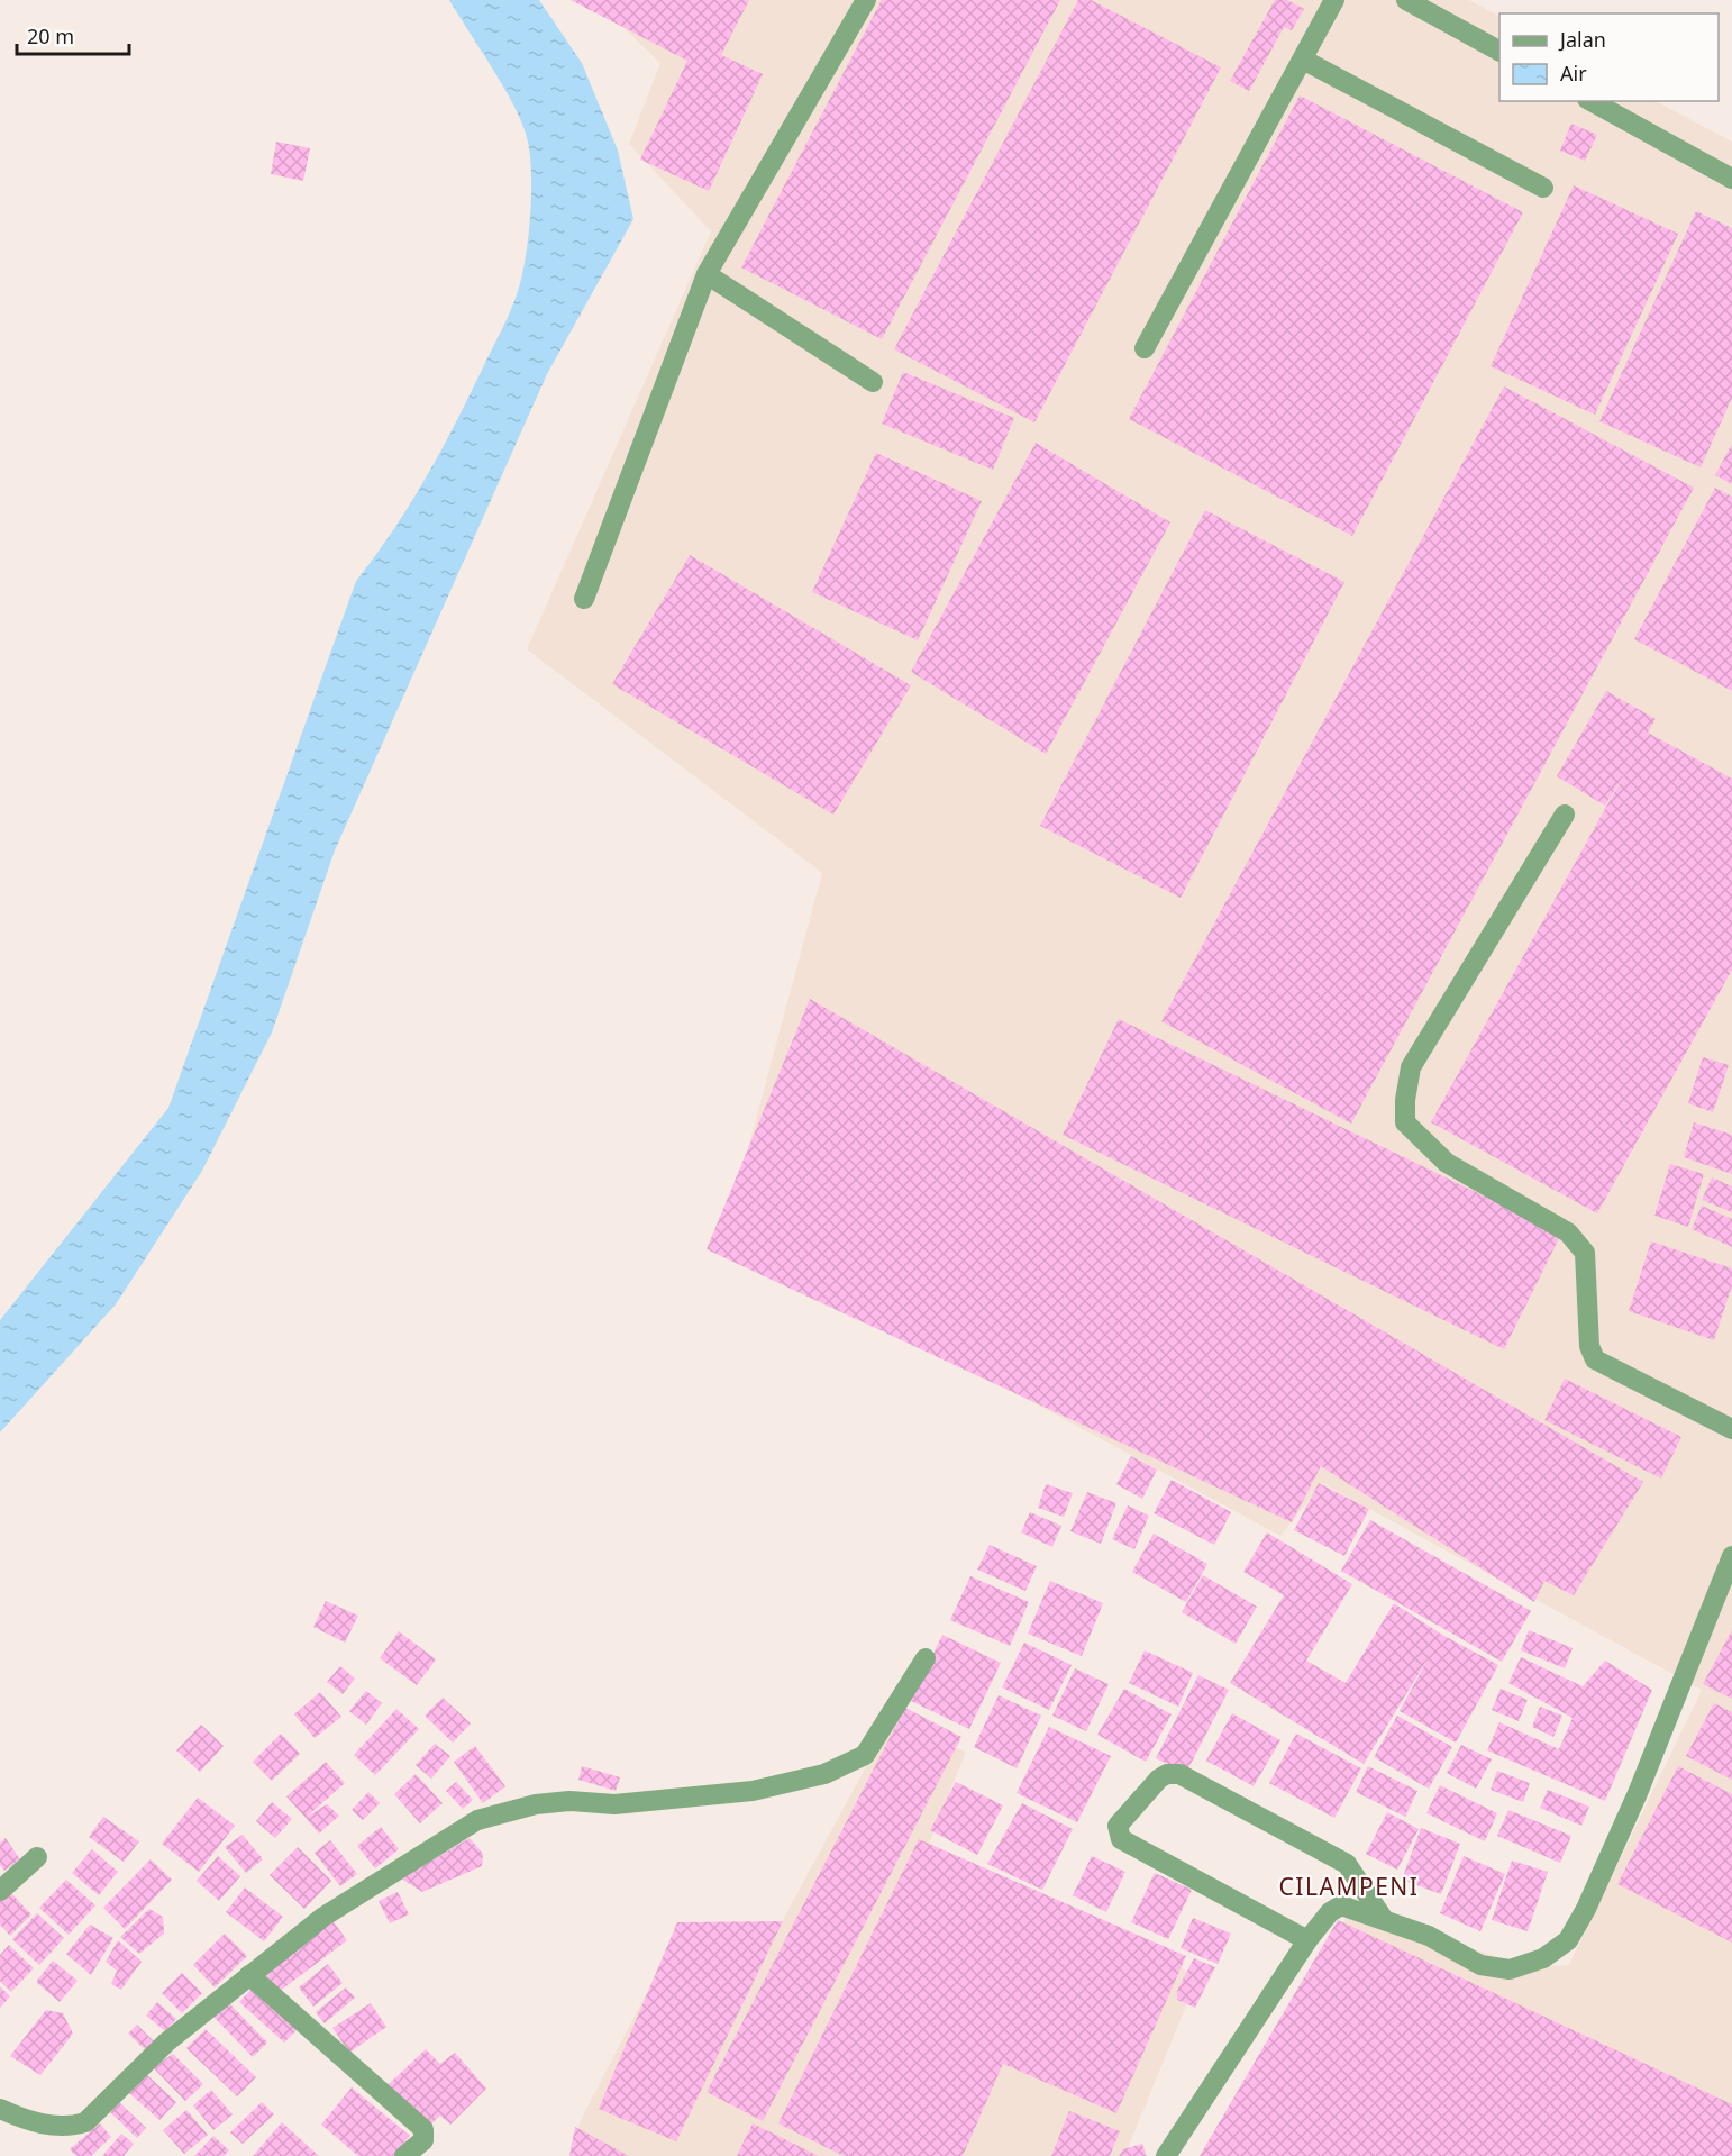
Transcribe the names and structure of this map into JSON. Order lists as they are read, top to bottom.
{
  "districts": ["CILAMPENI"],
  "legend": ["Jalan", "Air"],
  "scale_bar": "20 m"
}
